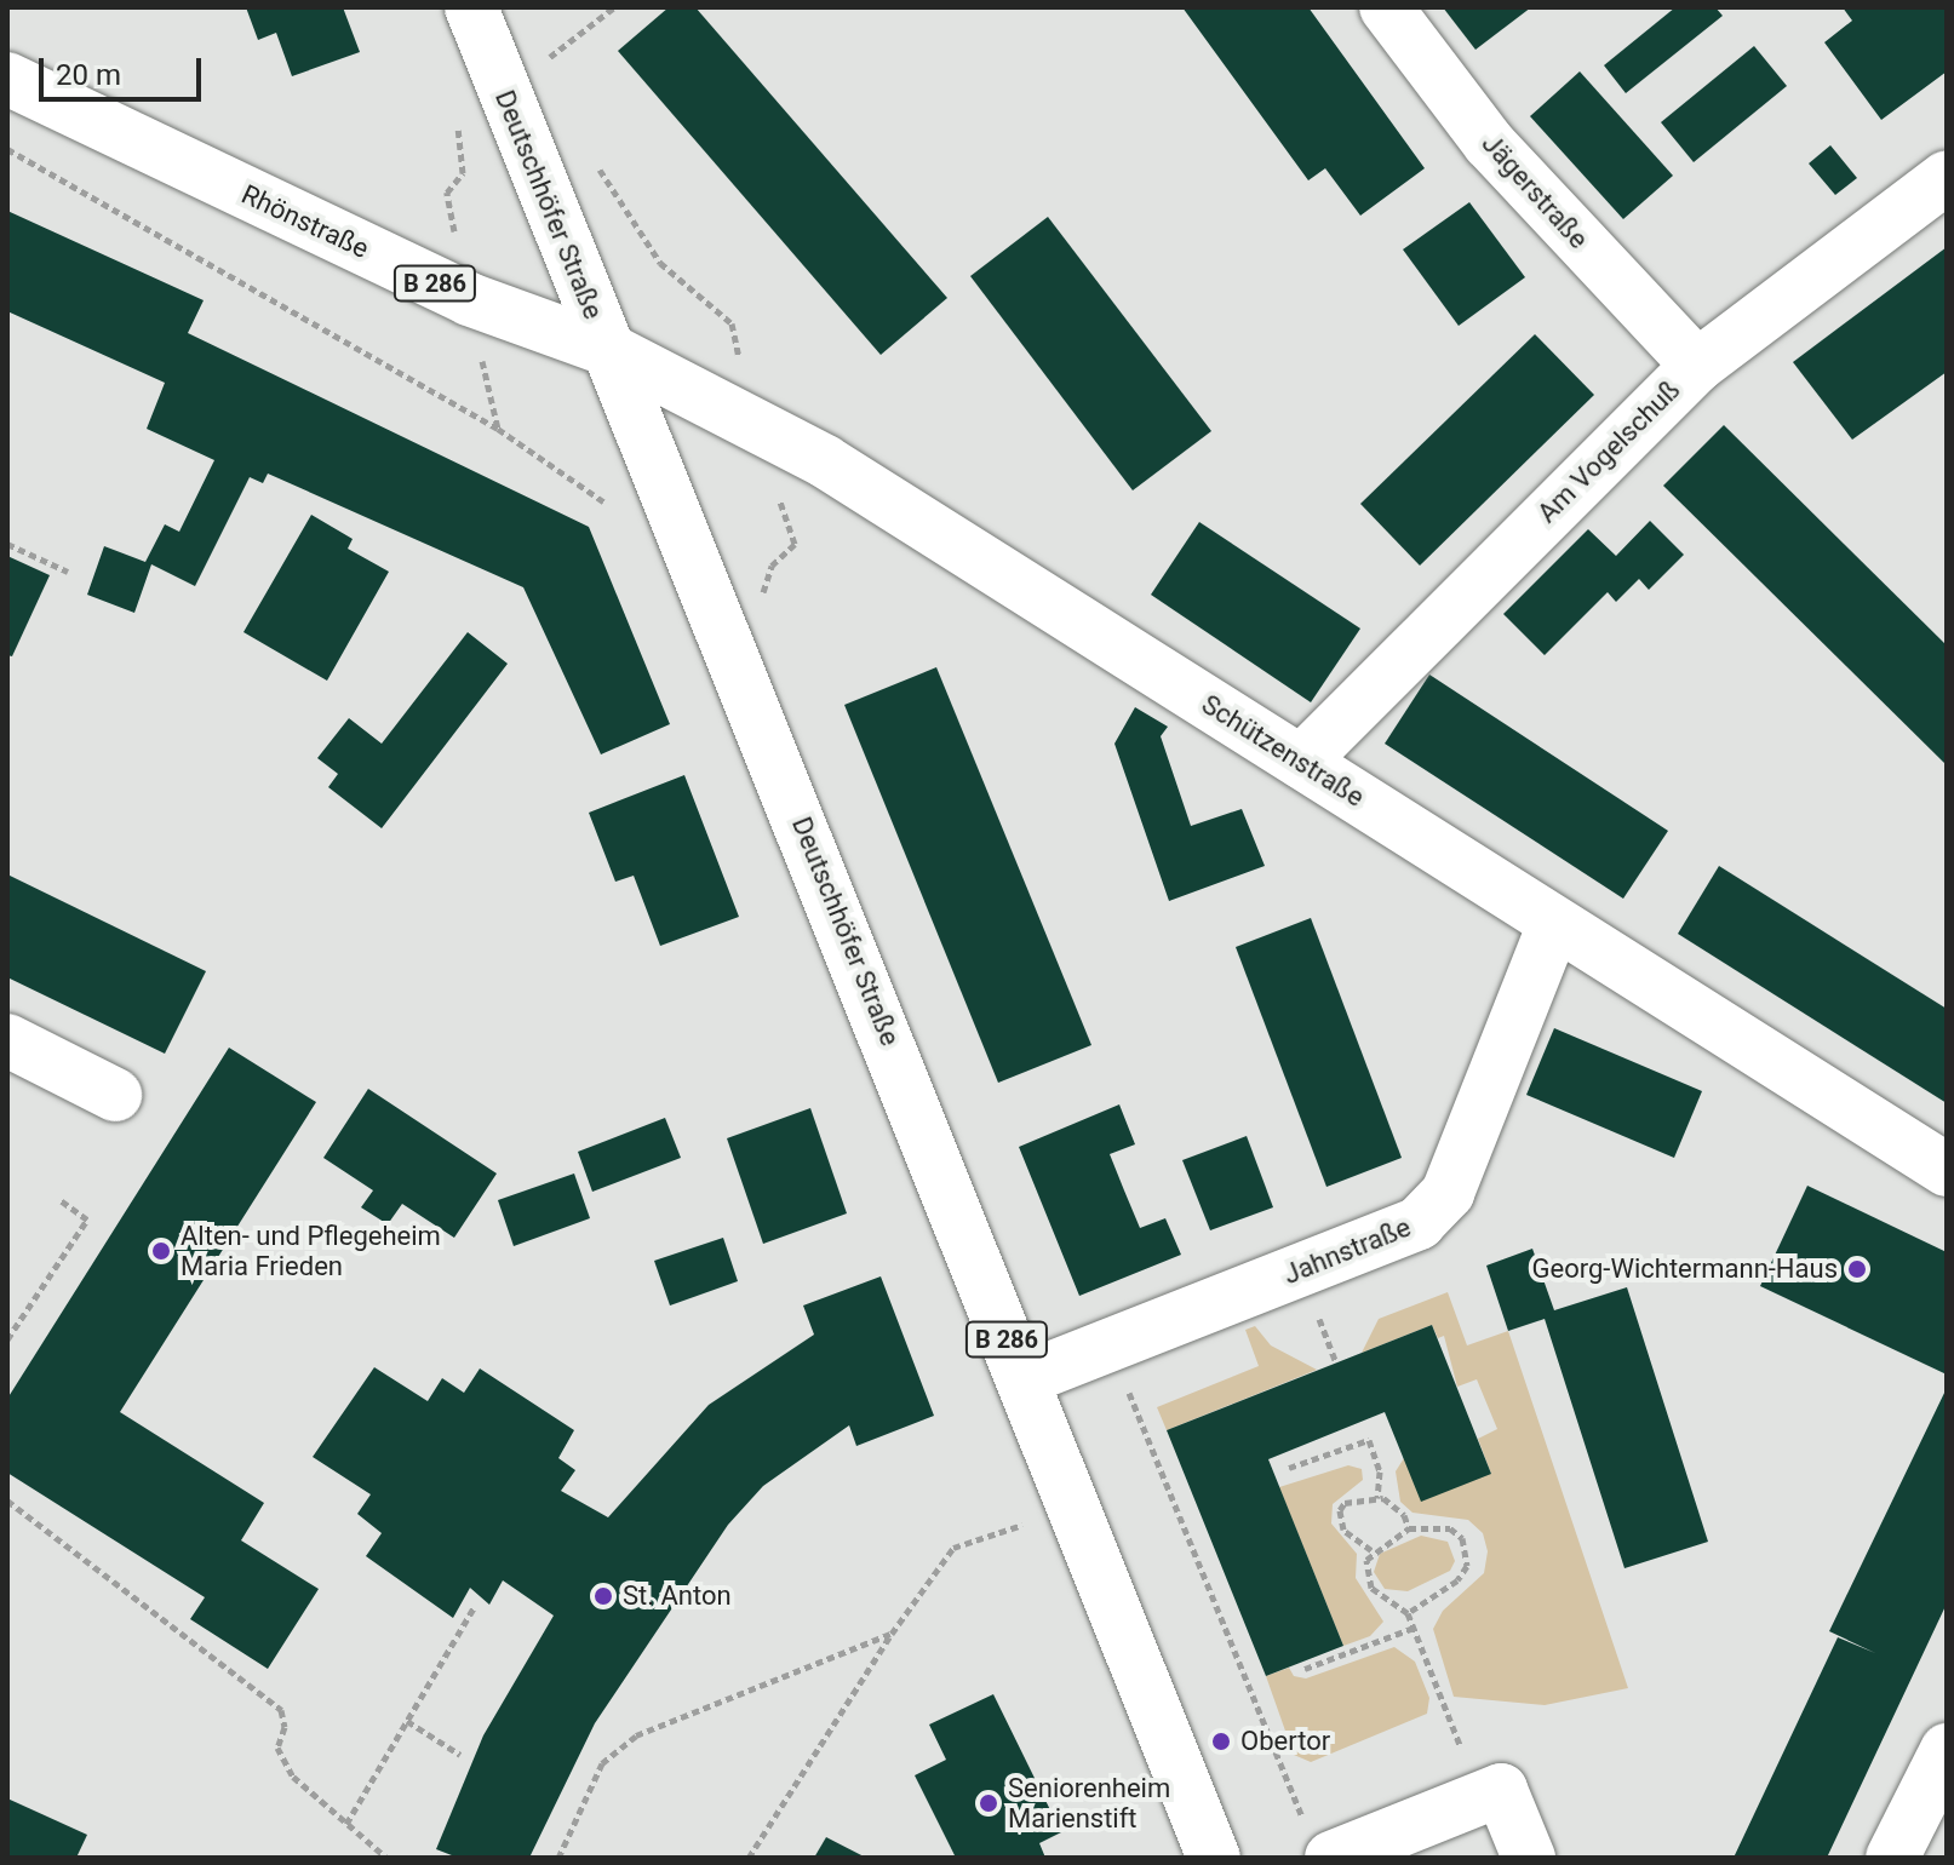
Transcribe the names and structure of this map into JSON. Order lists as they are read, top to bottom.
{
  "streets": {
    "street": [
      "Jägerstraße",
      "Deutschhöfer Straße",
      "Rhönstraße",
      "B 286",
      "Am Vogelschuß",
      "Schützenstraße",
      "Jahnstraße"
    ]
  },
  "crossings": [
    ["Jägerstraße", "Am Vogelschuß"],
    ["Deutschhöfer Straße", "Rhönstraße"],
    ["Deutschhöfer Straße", "Schützenstraße"],
    ["Deutschhöfer Straße", "Jahnstraße"],
    ["Rhönstraße", "Schützenstraße"],
    ["Am Vogelschuß", "Schützenstraße"],
    ["Schützenstraße", "Jahnstraße"]
  ],
  "places": [
    "Alten- und Pflegeheim Maria Frieden",
    "Georg-Wichtermann-Haus",
    "St. Anton",
    "Obertor",
    "Seniorenheim Marienstift"
  ],
  "scale_bar": "20 m"
}
